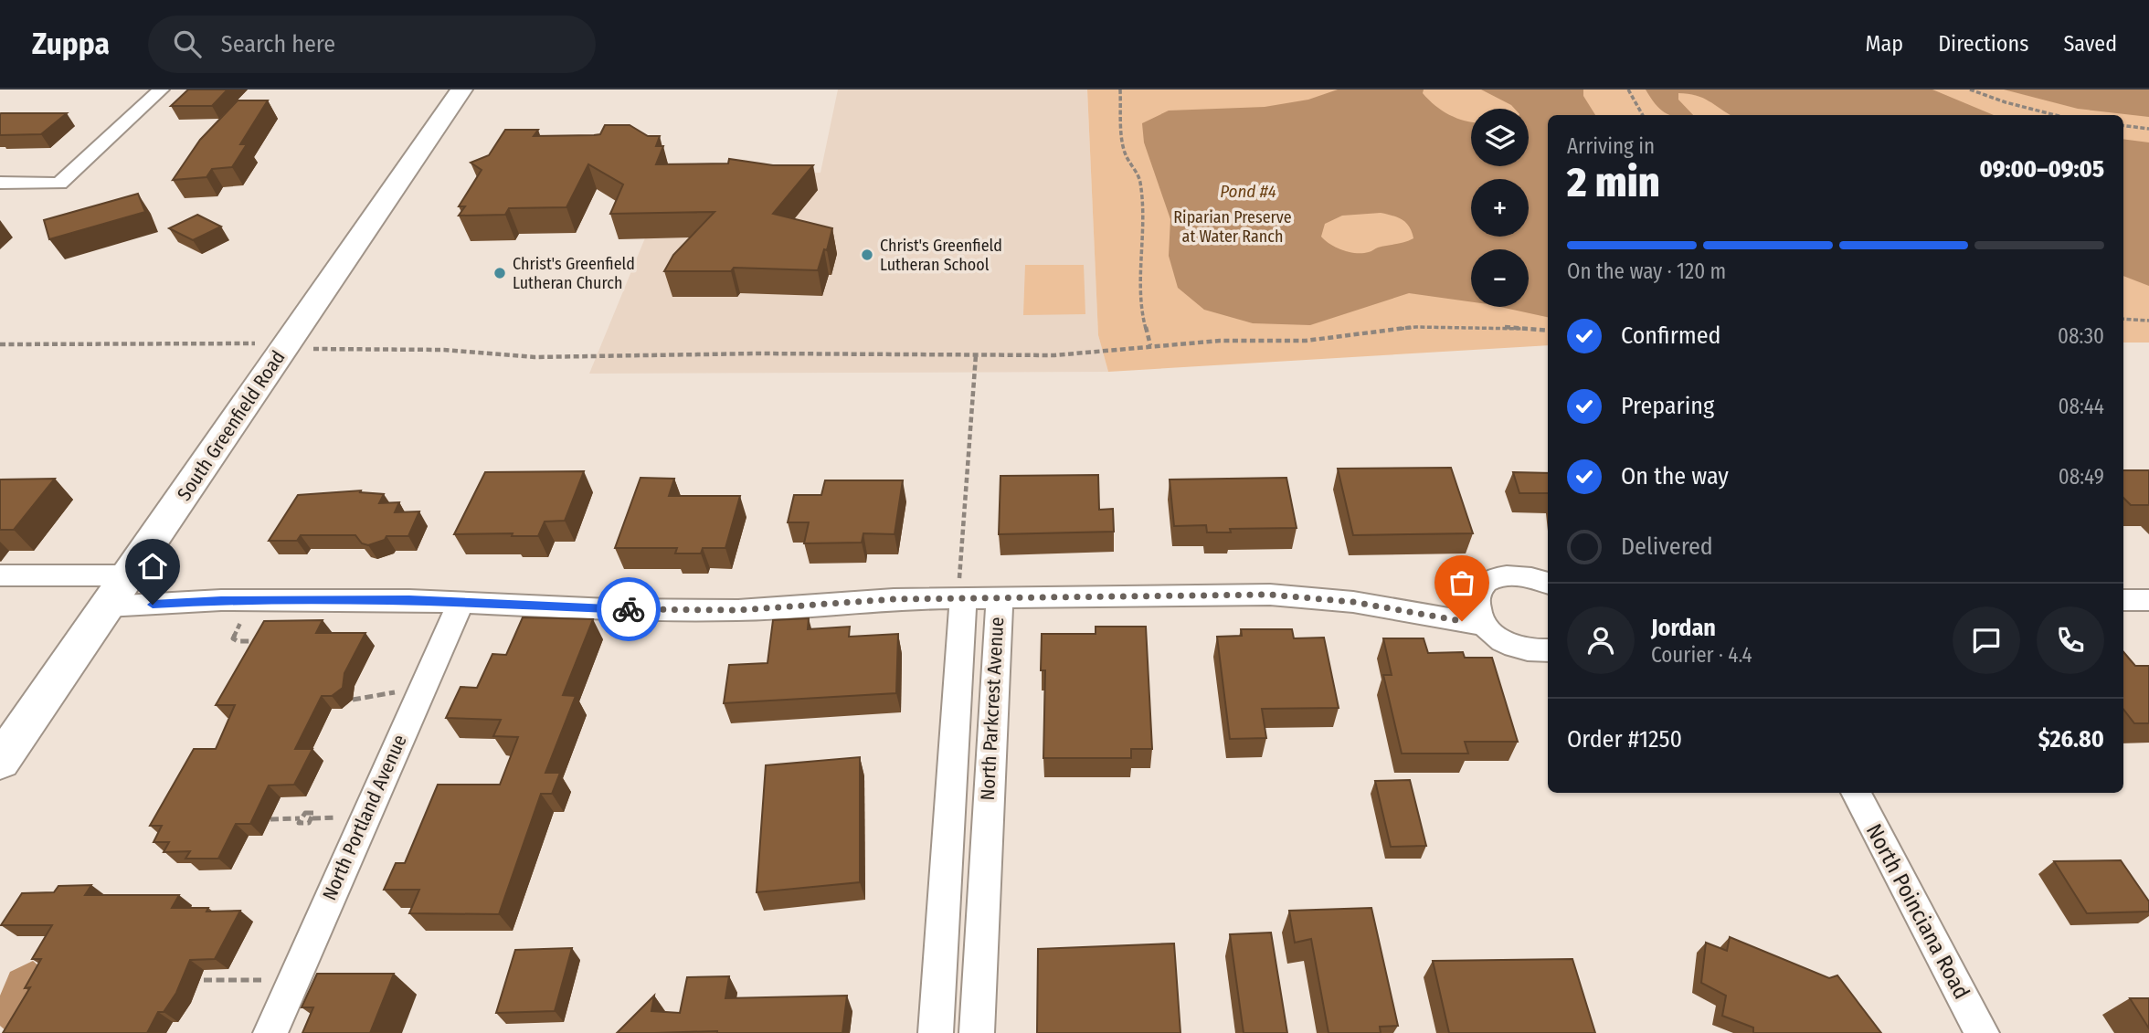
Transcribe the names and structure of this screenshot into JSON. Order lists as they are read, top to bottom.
{
  "streets": {
    "main road": ["South Greenfield Road"],
    "street": ["North Parkcrest Avenue", "North Portland Avenue", "North Poinciana Road"]
  },
  "water": ["Pond #4"],
  "parks": ["Riparian Preserve at Water Ranch"],
  "places": ["Christ's Greenfield Lutheran School", "Christ's Greenfield Lutheran Church"],
  "page": {
    "header": "Zuppa",
    "search": "Search here",
    "nav": ["Map", "Directions", "Saved"],
    "map_buttons": ["+", "−"],
    "heading": ["2 min", "Arriving in", "09:00–09:05"],
    "panel": [
      "Jordan",
      "Courier · 4.4",
      "Order #1250",
      "$26.80"
    ],
    "bar": "On the way · 120 m",
    "list": [
      ["Confirmed", "08:30"],
      ["Preparing", "08:44"],
      ["On the way", "08:49"],
      "Delivered"
    ]
  }
}
